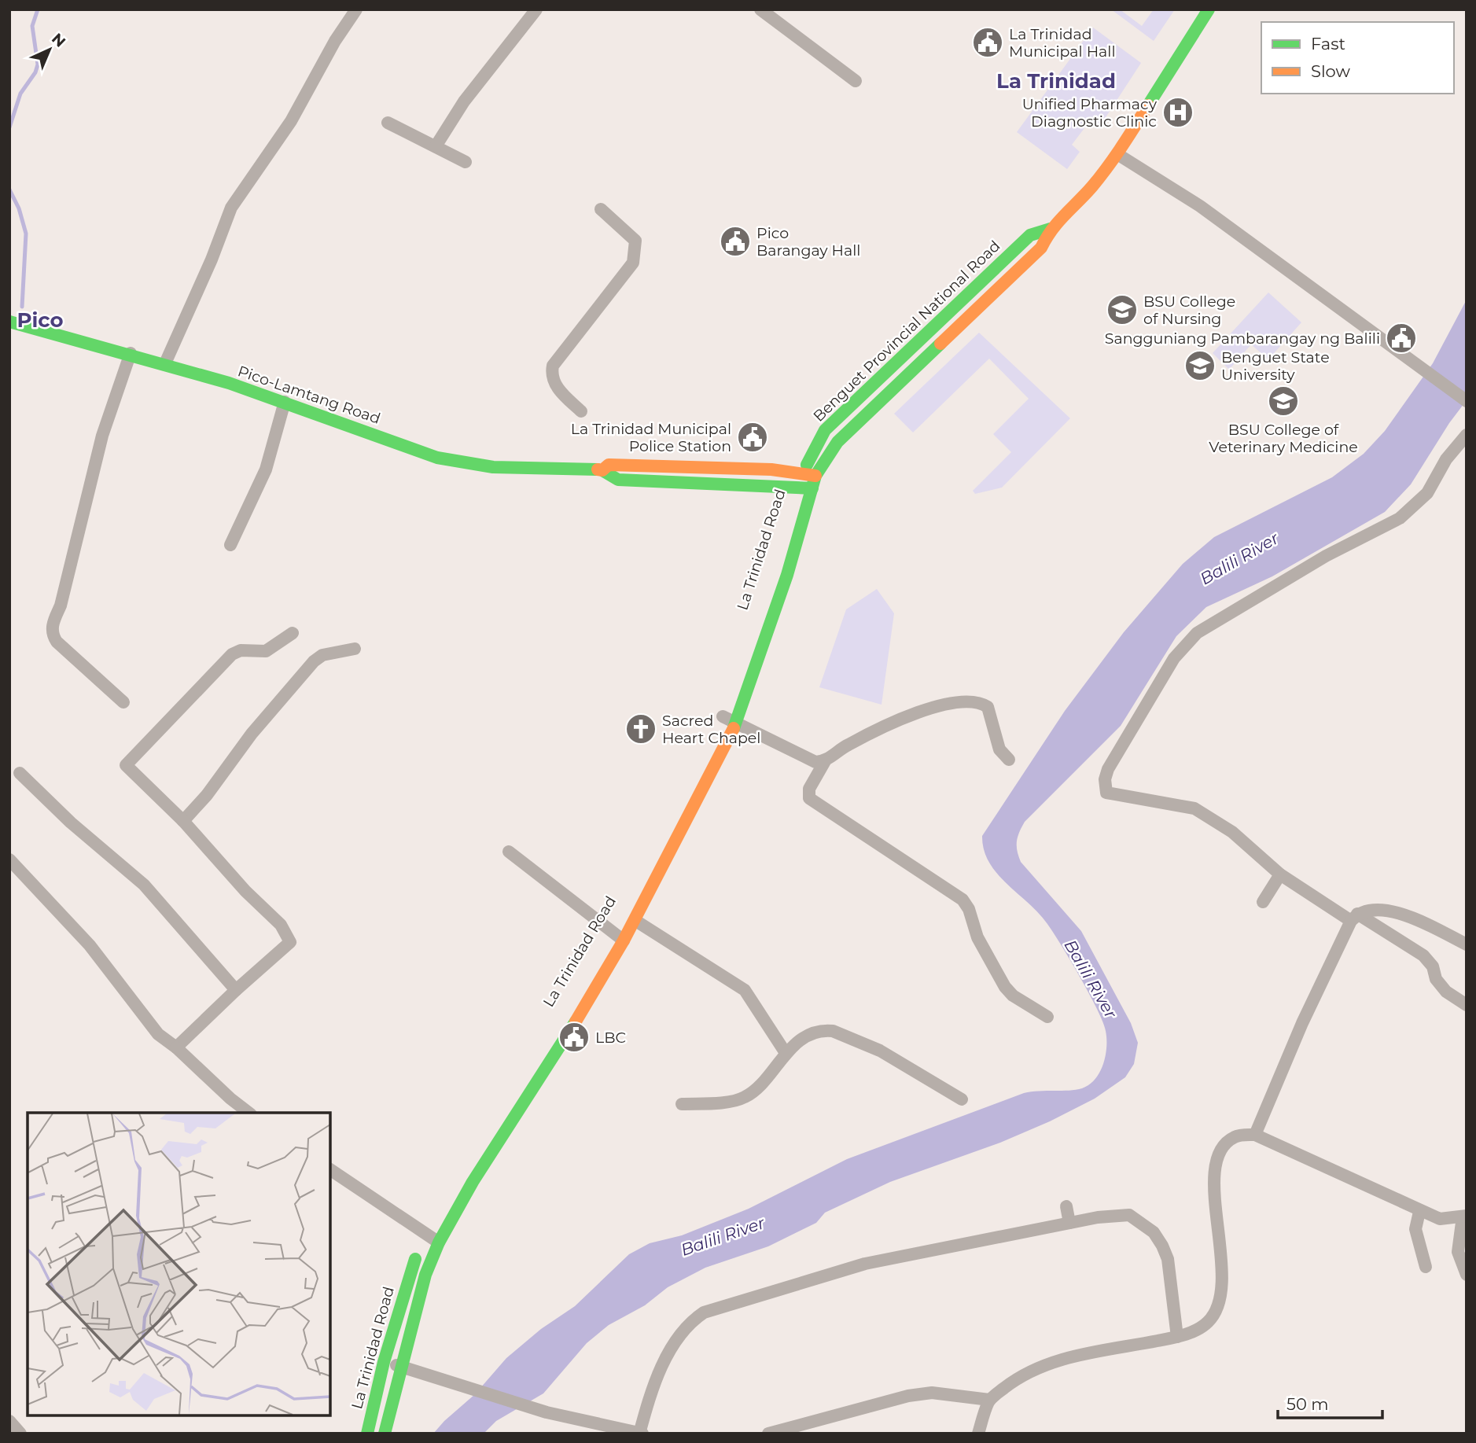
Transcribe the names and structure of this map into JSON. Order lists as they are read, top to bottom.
{
  "streets": {
    "main road": ["Benguet Provincial National Road", "Pico-Lamtang Road", "La Trinidad Road"]
  },
  "crossings": [
    ["Benguet Provincial National Road", "Pico-Lamtang Road"],
    ["Benguet Provincial National Road", "La Trinidad Road"],
    ["Pico-Lamtang Road", "La Trinidad Road"]
  ],
  "districts": ["La Trinidad", "Pico"],
  "water": ["Balili River"],
  "places": {
    "public building": [
      "La Trinidad Municipal Hall",
      "Pico Barangay Hall",
      "Sangguniang Pambarangay ng Balili",
      "La Trinidad Municipal Police Station",
      "LBC"
    ],
    "hospital": ["Unified Pharmacy Diagnostic Clinic"],
    "school or university": ["BSU College of Nursing", "Benguet State University", "BSU College of Veterinary Medicine"],
    "church": ["Sacred Heart Chapel"]
  },
  "legend": ["Fast", "Slow"],
  "scale_bar": "50 m",
  "north": "top right"
}
